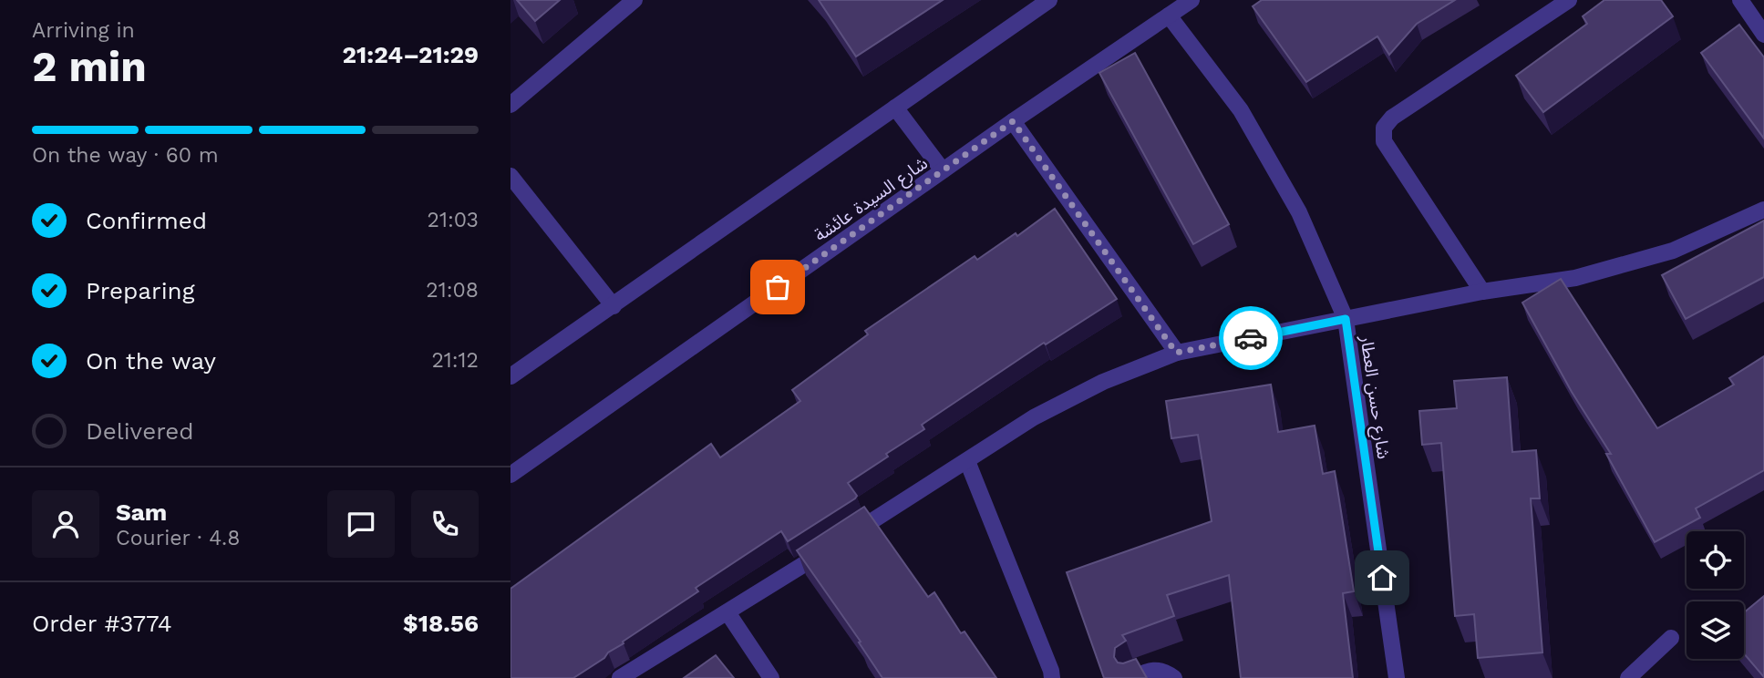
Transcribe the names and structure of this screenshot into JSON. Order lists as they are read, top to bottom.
{
  "streets": {
    "street": ["شارع السيدة عائشة", "شارع حسن العطار"]
  },
  "crossings": [
    ["شارع السيدة عائشة", "شارع حسن العطار"]
  ],
  "page": {
    "heading": ["2 min", "Arriving in", "21:24–21:29"],
    "panel": [
      "Sam",
      "Courier · 4.8",
      "Order #3774",
      "$18.56"
    ],
    "bar": "On the way · 60 m",
    "list": [
      ["Confirmed", "21:03"],
      ["Preparing", "21:08"],
      ["On the way", "21:12"],
      "Delivered"
    ]
  }
}
